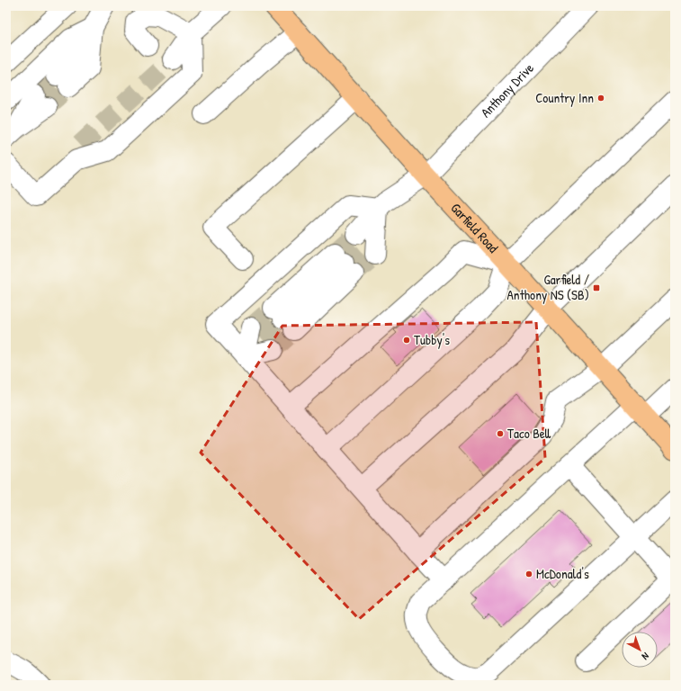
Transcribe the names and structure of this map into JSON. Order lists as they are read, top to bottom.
{
  "streets": {
    "main road": ["Garfield Road"],
    "street": ["Anthony Drive"]
  },
  "crossings": [
    ["Anthony Drive", "Garfield Road"]
  ],
  "places": {
    "other": [
      "Country Inn",
      "Tubby's",
      "Taco Bell",
      "McDonald's"
    ],
    "transit": ["Garfield / Anthony NS (SB)"]
  },
  "north": "bottom right"
}
